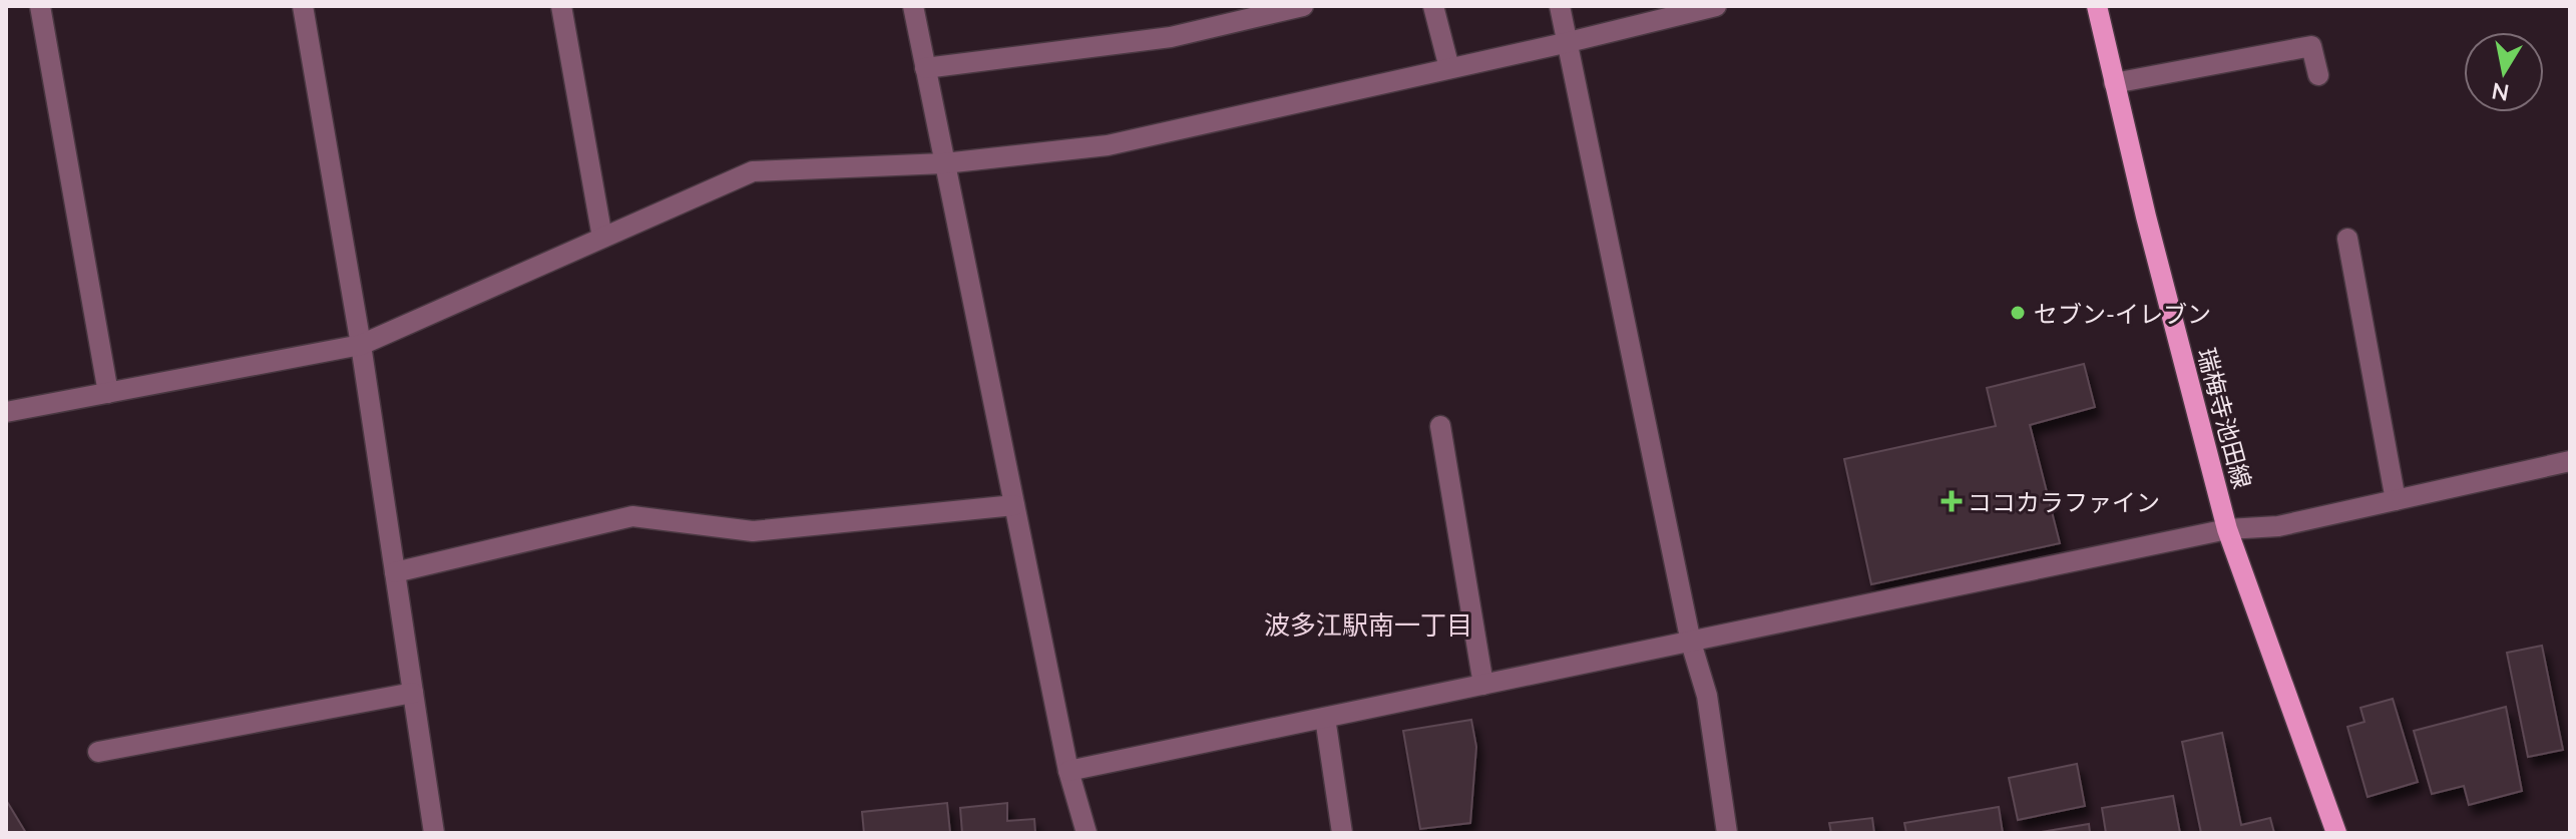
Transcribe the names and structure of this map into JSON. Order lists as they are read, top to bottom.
{
  "streets": {
    "main road": ["瑞梅寺池田線"]
  },
  "districts": ["波多江駅南一丁目"],
  "places": {
    "other": ["セブン-イレブン"],
    "health": ["ココカラファイン"]
  },
  "north": "bottom"
}
